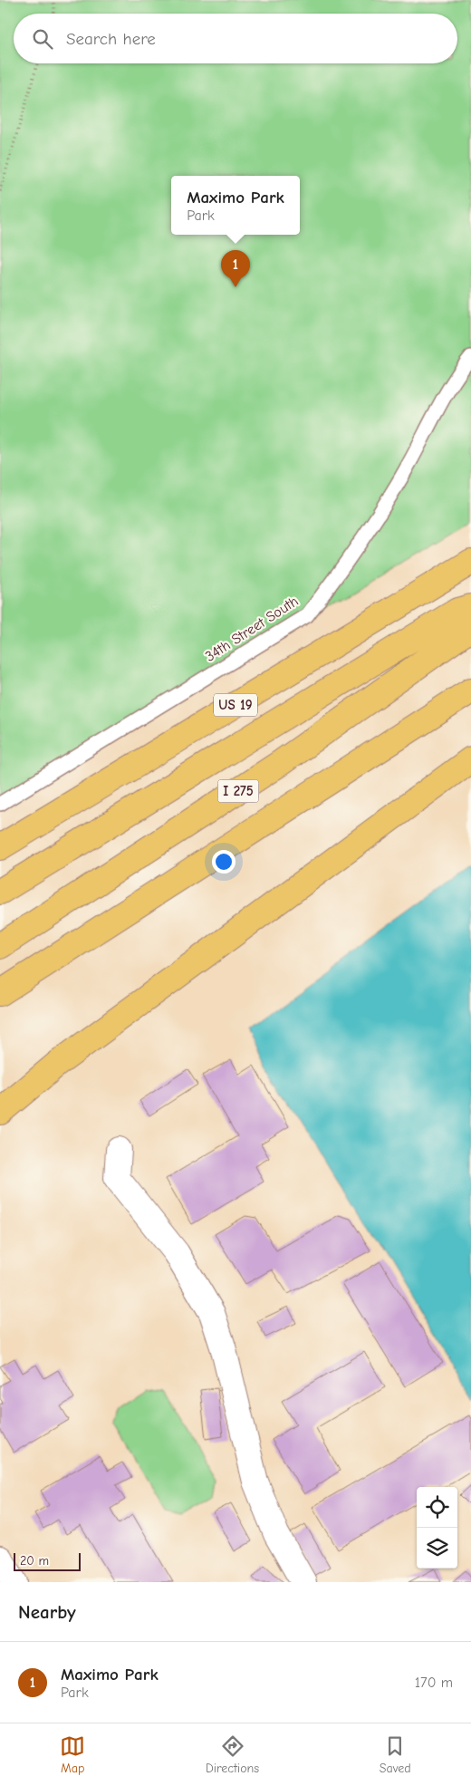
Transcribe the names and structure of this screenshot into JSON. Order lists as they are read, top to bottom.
{
  "streets": {
    "highway": ["US 19", "I 275"],
    "lane": ["34th Street South"]
  },
  "scale_bar": "20 m",
  "page": {
    "search": "Search here",
    "popup": ["Maximo Park", "Park"],
    "pins": "1",
    "scale": "20 m",
    "heading": "Nearby",
    "list": [
      {
        "mark": "1",
        "name": "Maximo Park",
        "note": "Park",
        "value": "170 m"
      }
    ],
    "nav": ["Map", "Directions", "Saved"]
  }
}
